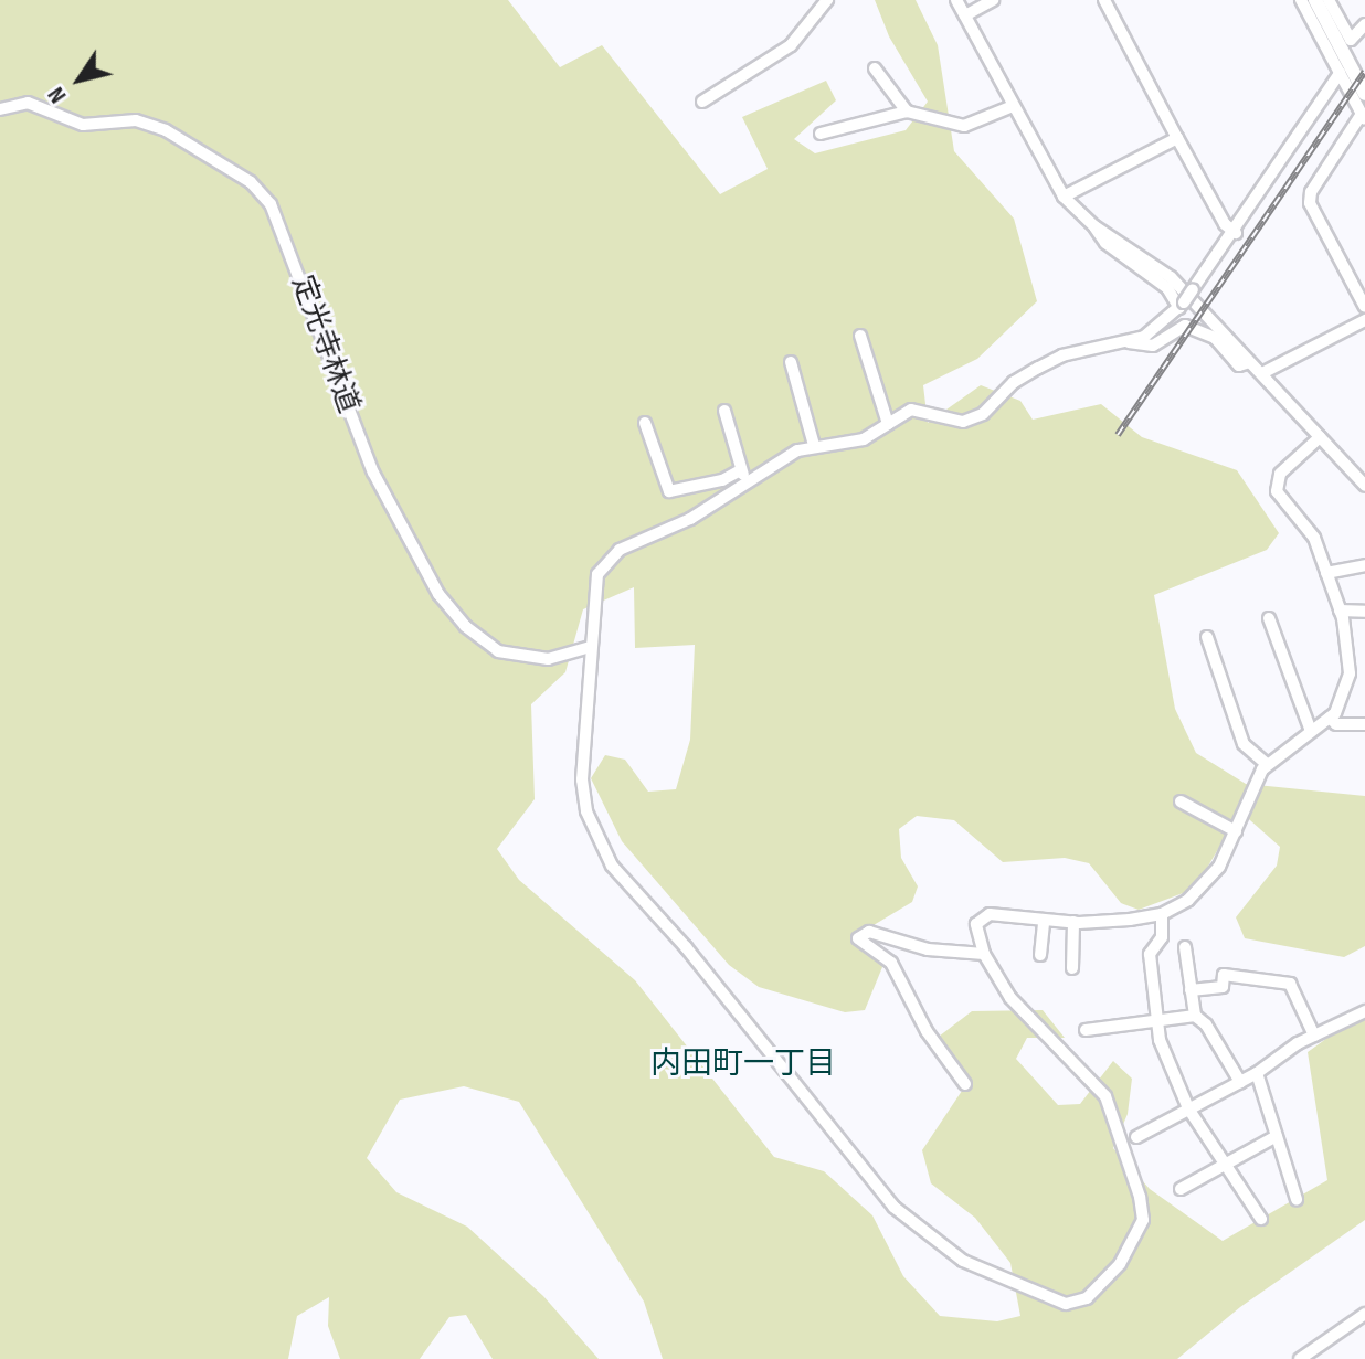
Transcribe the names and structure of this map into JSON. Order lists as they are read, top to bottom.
{
  "streets": {
    "street": ["定光寺林道"]
  },
  "districts": ["内田町一丁目"],
  "north": "bottom left"
}
